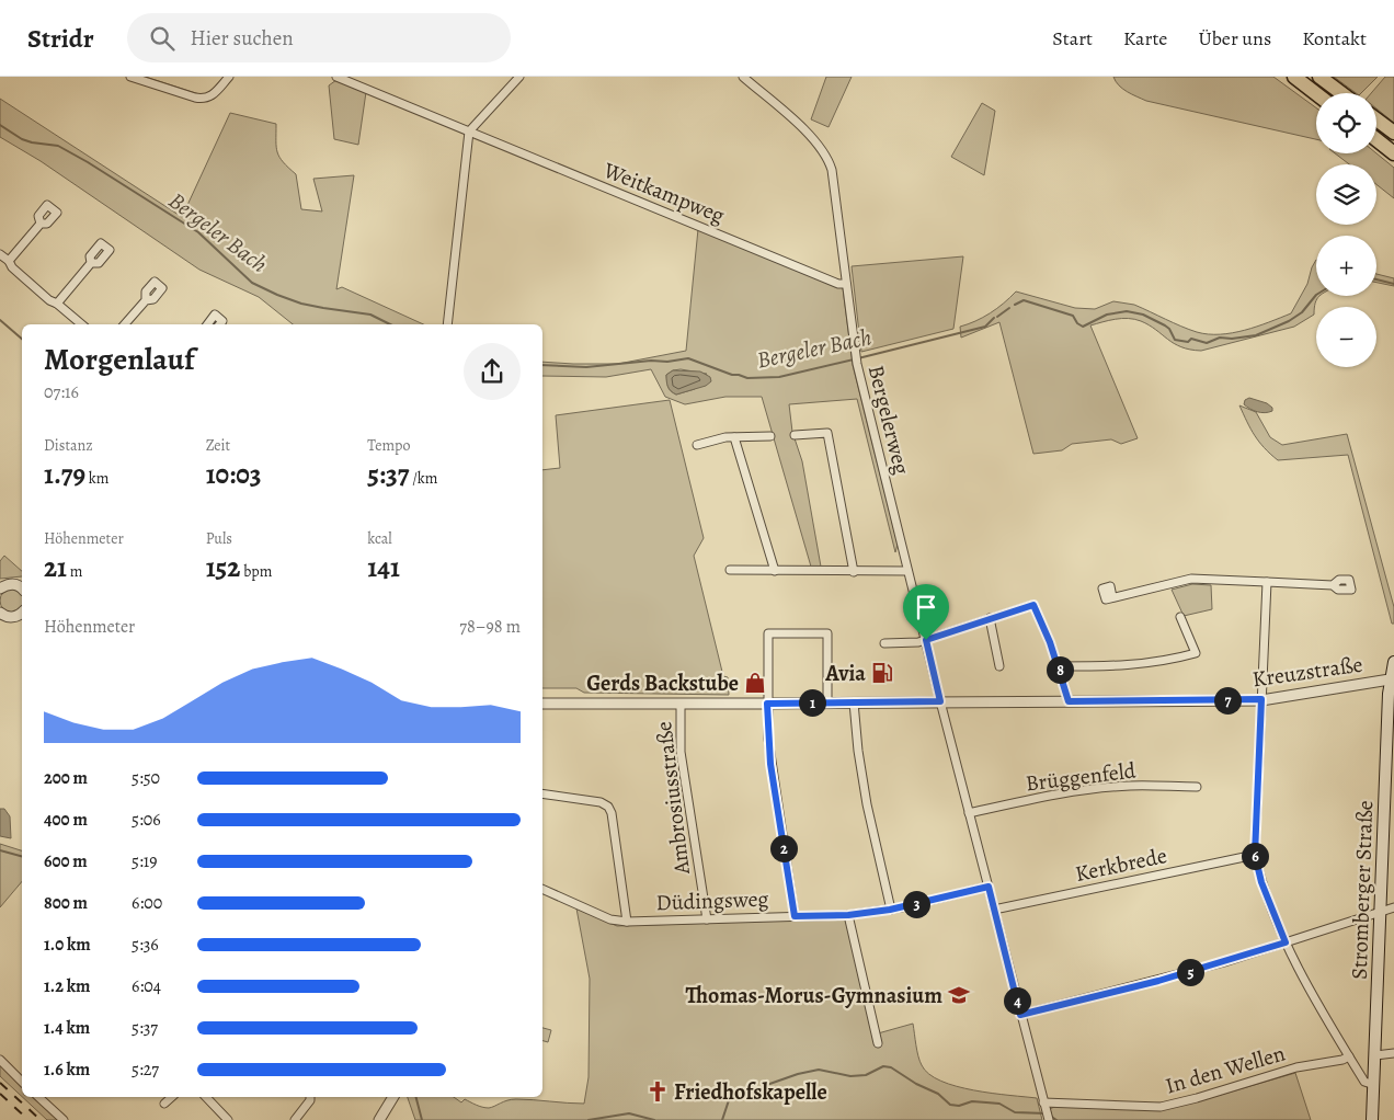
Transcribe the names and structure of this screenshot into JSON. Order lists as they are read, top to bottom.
{
  "streets": {
    "main road": ["Stromberger Straße"],
    "street": [
      "Weitkampweg",
      "Bergelerweg",
      "Kreuzstraße",
      "Brüggenfeld",
      "Ambrosiusstraße",
      "Kerkbrede",
      "Düdingsweg",
      "In den Wellen"
    ]
  },
  "crossings": [
    ["Weitkampweg", "Bergelerweg"],
    ["Bergelerweg", "Kreuzstraße"],
    ["Bergelerweg", "Brüggenfeld"],
    ["Bergelerweg", "Kerkbrede"],
    ["Bergelerweg", "Düdingsweg"],
    ["Bergelerweg", "In den Wellen"],
    ["Kreuzstraße", "Ambrosiusstraße"],
    ["Kreuzstraße", "Stromberger Straße"],
    ["Ambrosiusstraße", "Düdingsweg"]
  ],
  "water": ["Bergeler Bach"],
  "places": {
    "fuel station": ["Avia"],
    "shop": ["Gerds Backstube"],
    "school or university": ["Thomas-Morus-Gymnasium"],
    "church": ["Friedhofskapelle"]
  },
  "page": {
    "header": "Stridr",
    "search": "Hier suchen",
    "nav": [
      "Start",
      "Karte",
      "Über uns",
      "Kontakt"
    ],
    "map_buttons": ["+", "−"],
    "heading": ["Morgenlauf", "07:16"],
    "stats": [
      ["Distanz", "1.79 km"],
      ["Zeit", "10:03"],
      ["Tempo", "5:37 /km"],
      ["Höhenmeter", "21 m"],
      ["Puls", "152 bpm"],
      ["kcal", "141"]
    ],
    "chart": ["Höhenmeter", "78–98 m"],
    "pins": [
      "8",
      "7",
      "1",
      "2",
      "6",
      "3",
      "5",
      "4"
    ],
    "list": [
      {
        "name": "200 m",
        "note": "5:50"
      },
      {
        "name": "400 m",
        "note": "5:06"
      },
      {
        "name": "600 m",
        "note": "5:19"
      },
      {
        "name": "800 m",
        "note": "6:00"
      },
      {
        "name": "1.0 km",
        "note": "5:36"
      },
      {
        "name": "1.2 km",
        "note": "6:04"
      },
      {
        "name": "1.4 km",
        "note": "5:37"
      },
      {
        "name": "1.6 km",
        "note": "5:27"
      }
    ]
  }
}
